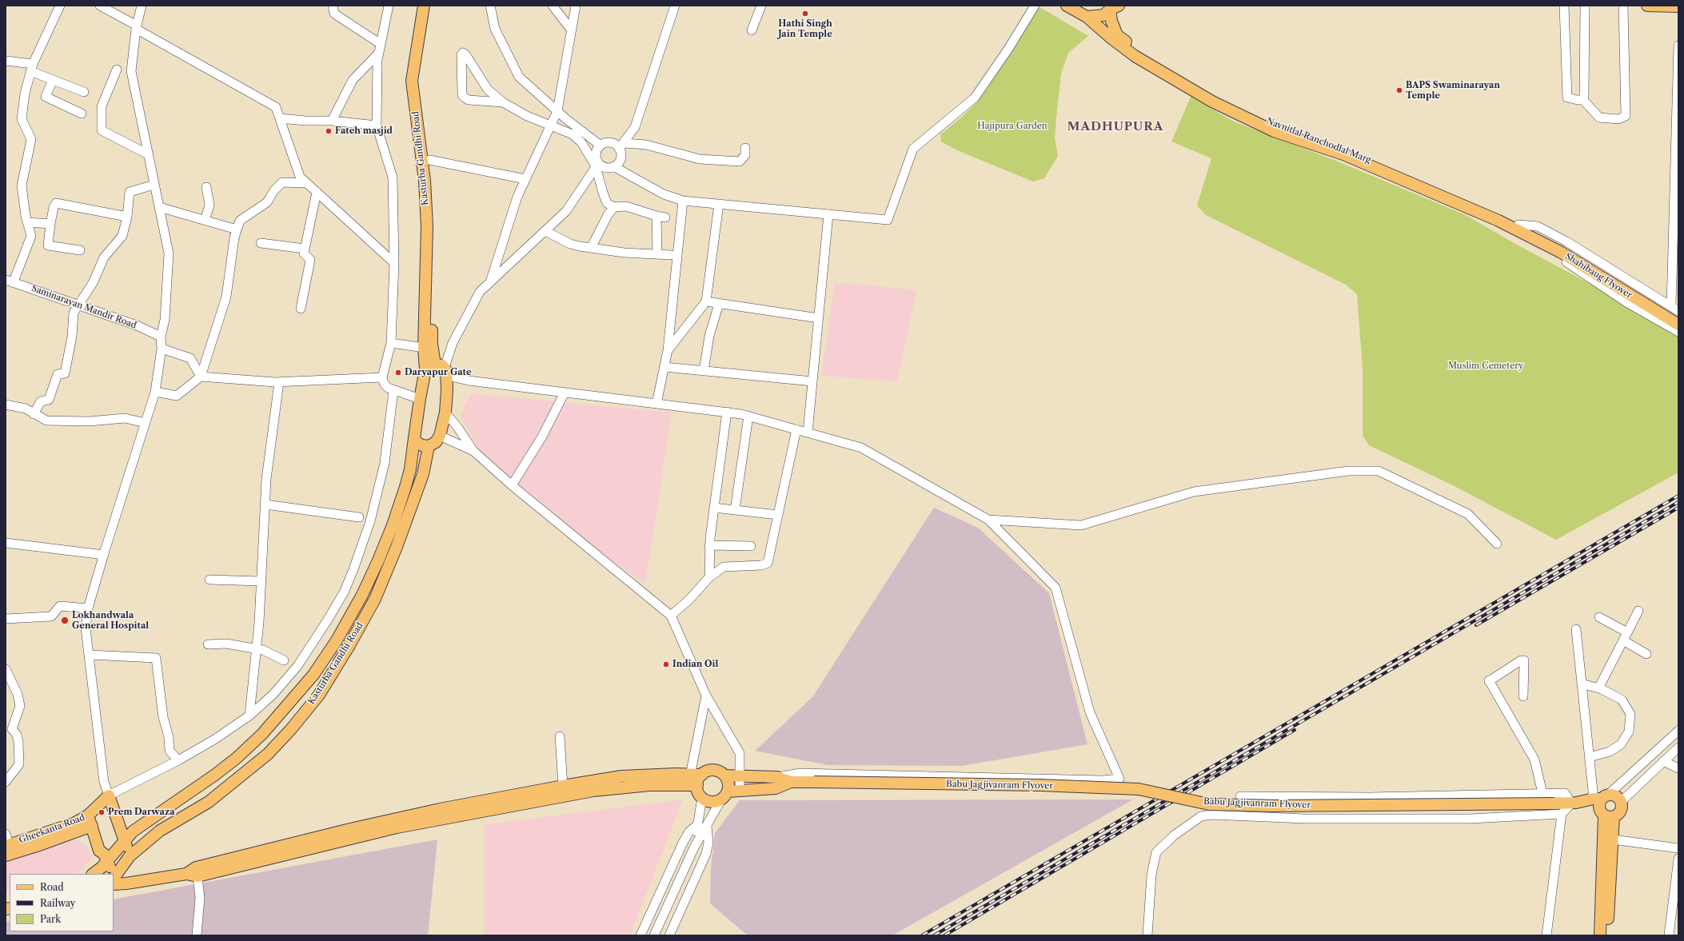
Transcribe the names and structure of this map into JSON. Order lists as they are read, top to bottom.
{
  "streets": {
    "main road": [
      "Navnitlal Ranchodlal Marg",
      "Kasturba Gandhi Road",
      "Shahibaug Flyover",
      "Babu Jagjivanram Flyover",
      "Gheekanta Road"
    ],
    "street": ["Saminarayan Mandir Road"]
  },
  "crossings": [
    ["Navnitlal Ranchodlal Marg", "Shahibaug Flyover"],
    ["Kasturba Gandhi Road", "Gheekanta Road"]
  ],
  "districts": ["MADHUPURA"],
  "parks": ["Hajipura Garden", "Muslim Cemetery"],
  "places": [
    "Hathi Singh Jain Temple",
    "BAPS Swaminarayan Temple",
    "Fateh masjid",
    "Daryapur Gate",
    "Lokhandwala General Hospital",
    "Indian Oil",
    "Prem Darwaza"
  ],
  "legend": ["Road", "Railway", "Park"]
}
